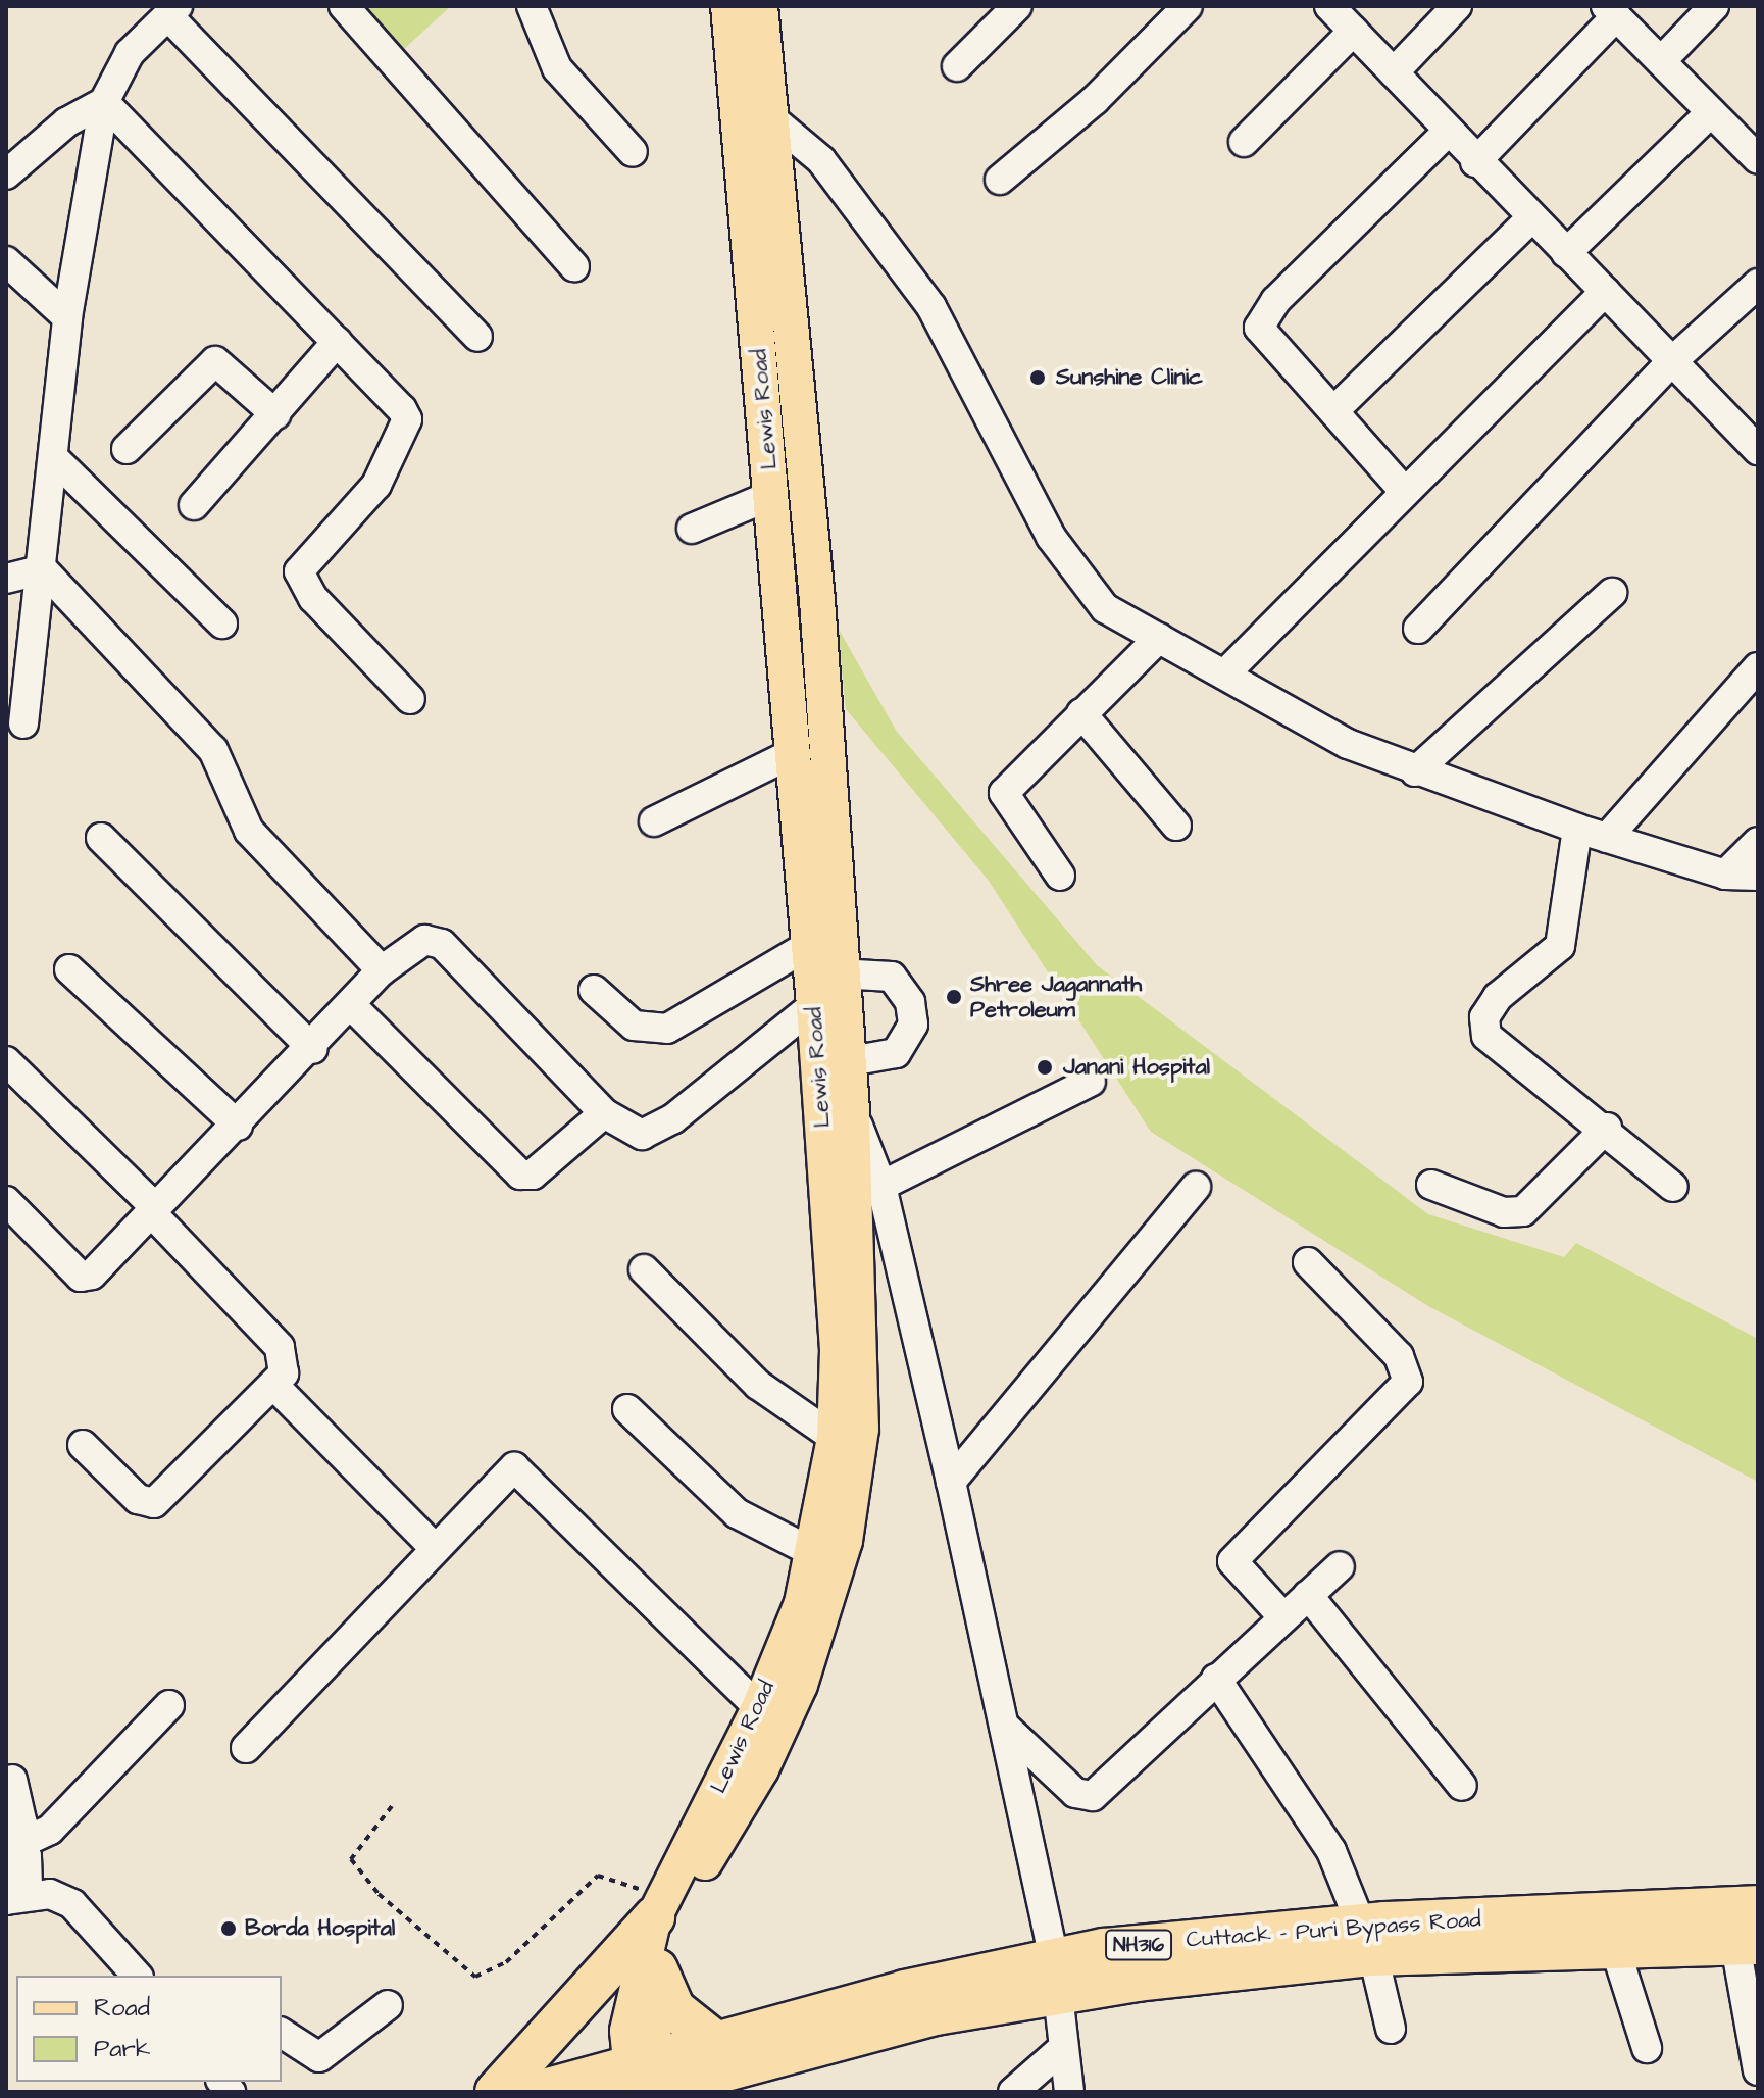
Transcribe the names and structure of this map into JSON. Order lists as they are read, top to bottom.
{
  "streets": {
    "highway": ["Cuttack - Puri Bypass Road", "NH316"],
    "main road": ["Lewis Road"]
  },
  "crossings": [
    ["Lewis Road", "Cuttack - Puri Bypass Road"]
  ],
  "places": [
    "Sunshine Clinic",
    "Shree Jagannath Petroleum",
    "Janani Hospital",
    "Borda Hospital"
  ],
  "legend": ["Road", "Park"]
}
